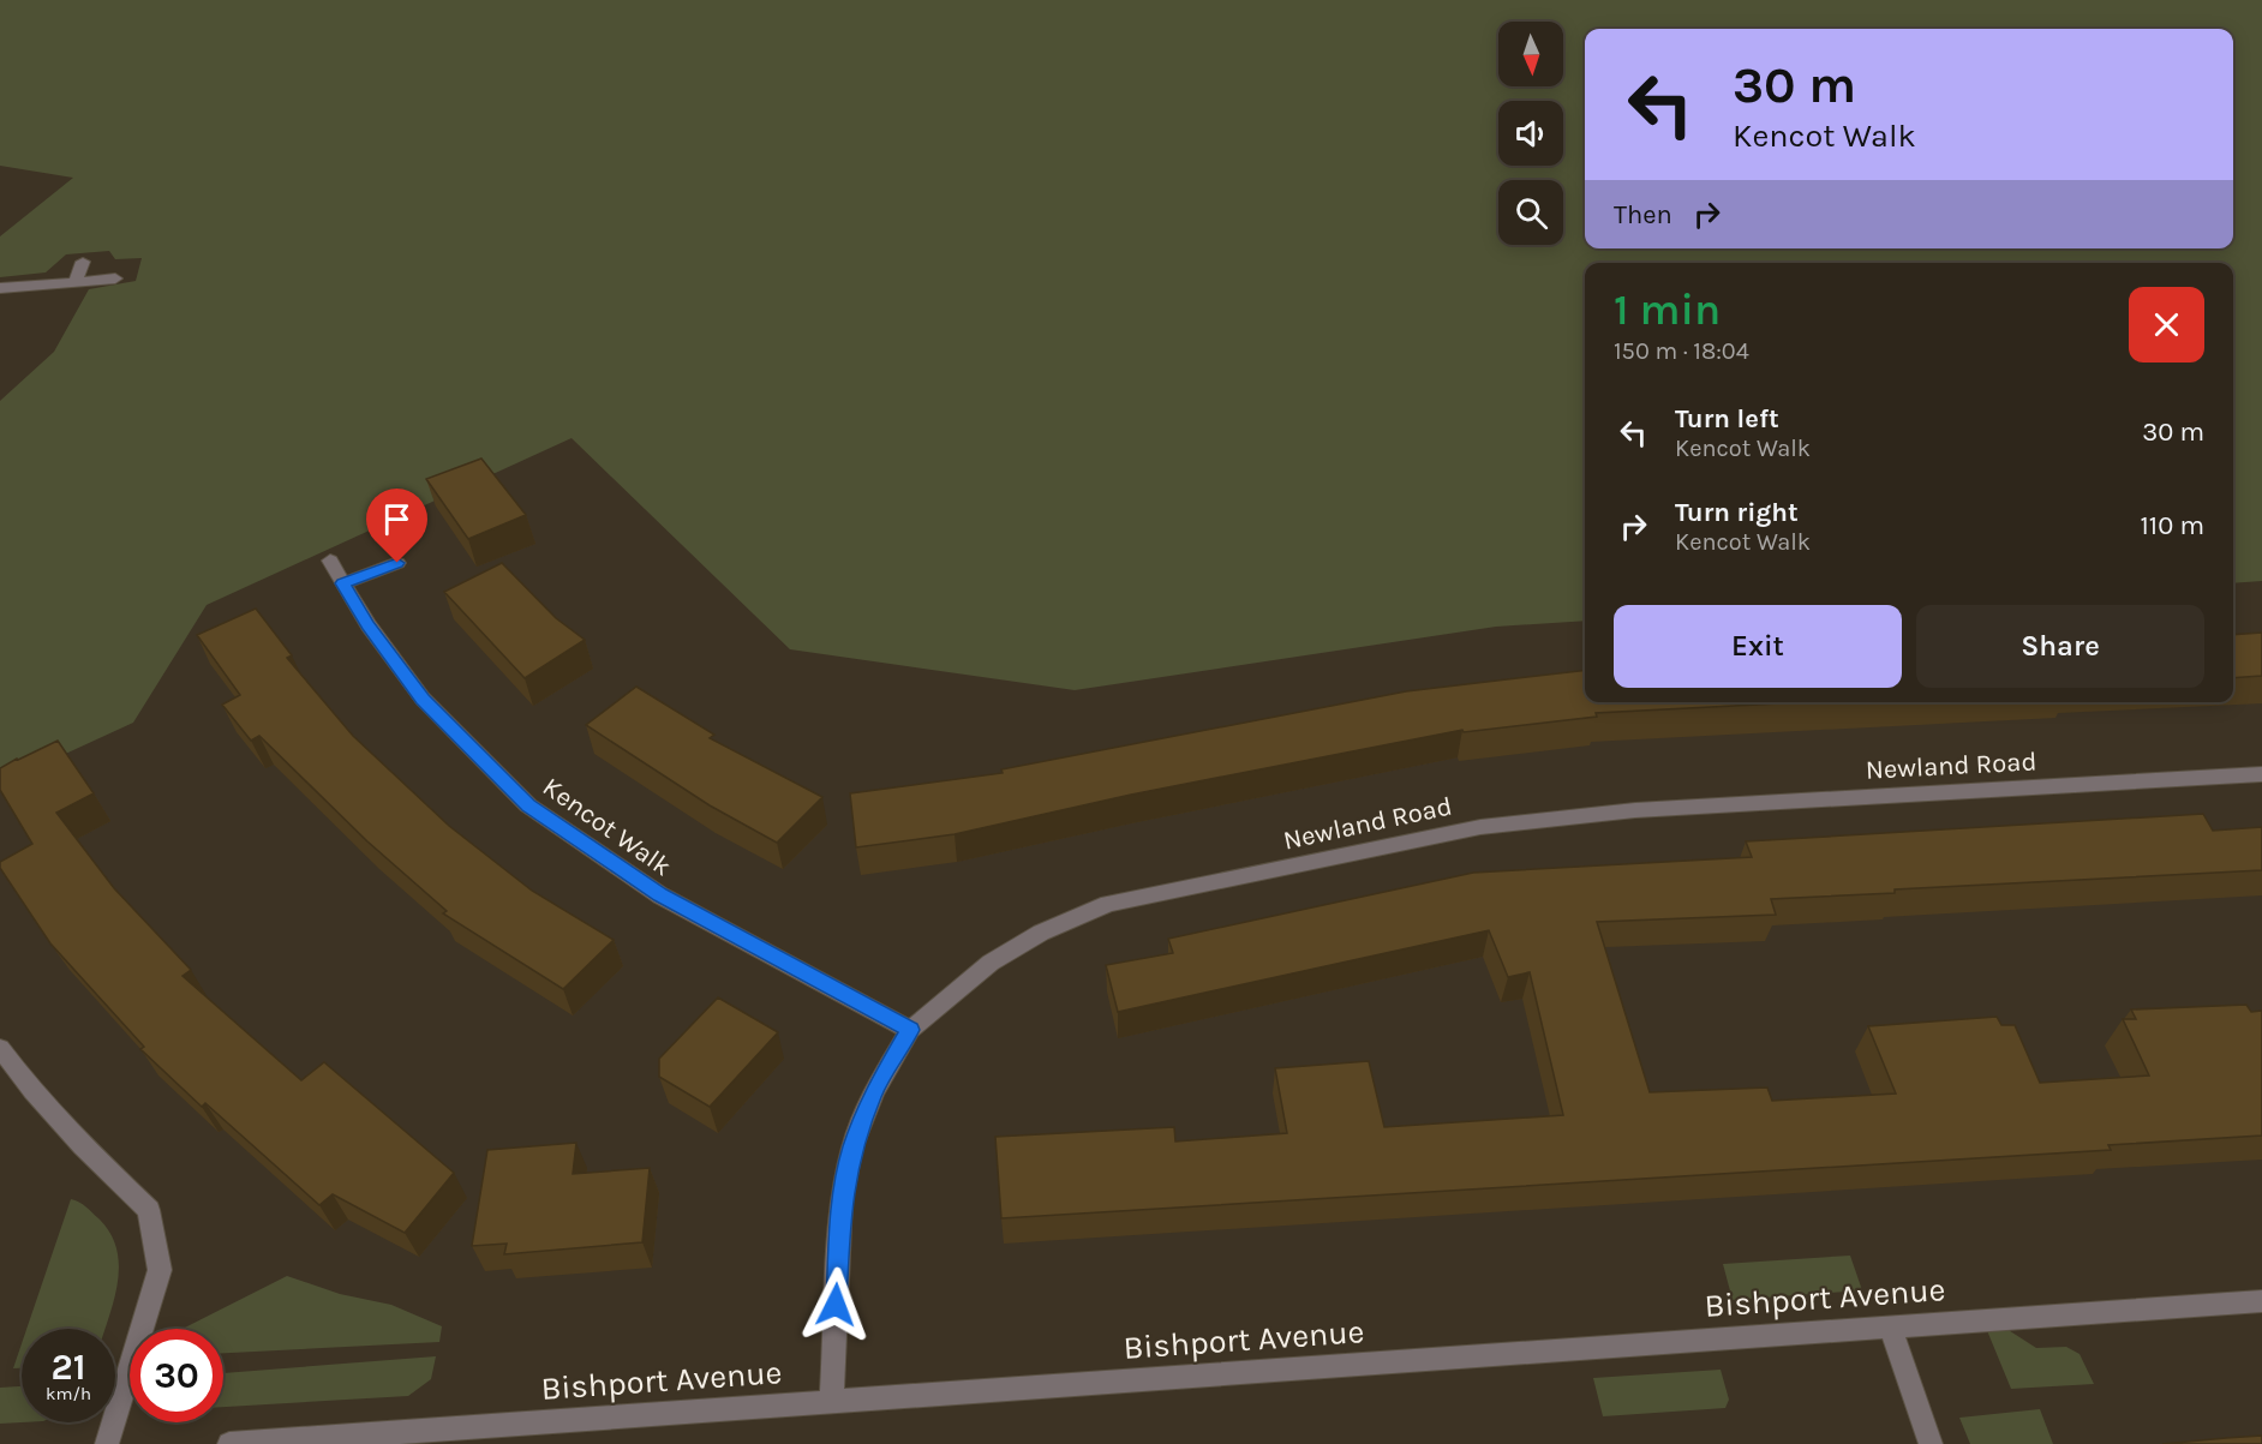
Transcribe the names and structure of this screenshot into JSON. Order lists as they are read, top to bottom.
{
  "streets": {
    "street": ["Newland Road", "Kencot Walk", "Bishport Avenue"]
  },
  "crossings": [
    ["Newland Road", "Kencot Walk"],
    ["Newland Road", "Bishport Avenue"]
  ],
  "north": "bottom",
  "page": {
    "turn": ["30 m", "Kencot Walk"],
    "then": "Then",
    "heading": ["1 min", "150 m · 18:04"],
    "list": [
      {
        "name": "Turn left",
        "note": "Kencot Walk",
        "value": "30 m"
      },
      {
        "name": "Turn right",
        "note": "Kencot Walk",
        "value": "110 m"
      }
    ],
    "buttons": ["Exit", "Share"],
    "speed": "21 km/h",
    "limit": "30"
  }
}
